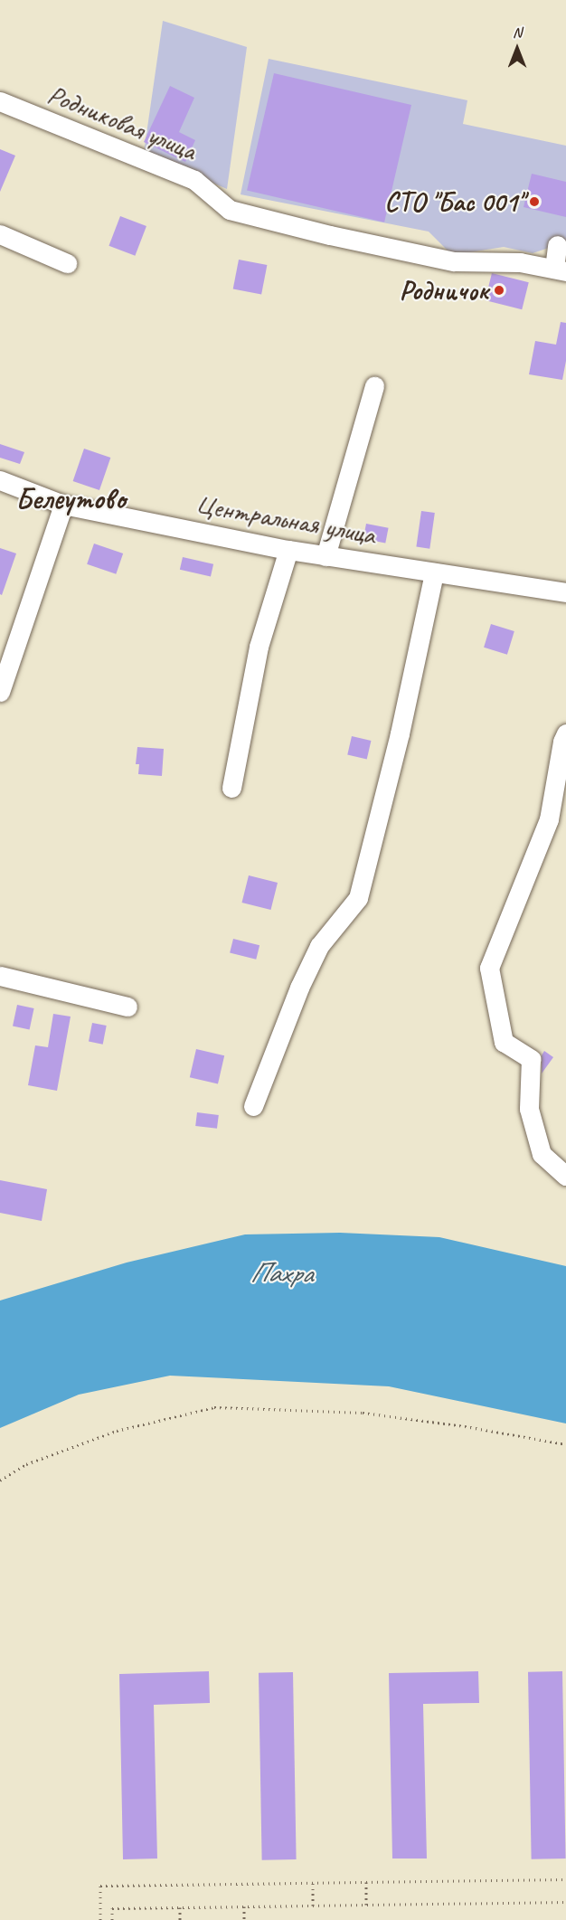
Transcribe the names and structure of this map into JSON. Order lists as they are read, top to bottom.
{
  "streets": {
    "street": ["Родниковая улица", "Центральная улица"]
  },
  "districts": ["Белеутово"],
  "water": ["Пахра"],
  "places": ["СТО \"Бас 001\"", "Родничок"],
  "north": "top"
}
